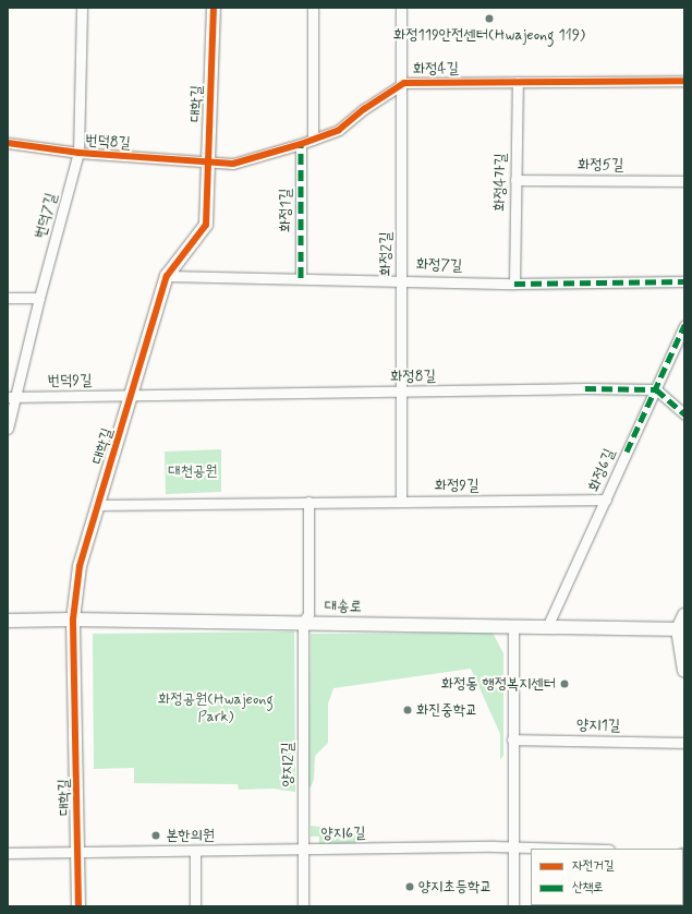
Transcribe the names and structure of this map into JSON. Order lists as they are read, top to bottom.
{
  "streets": {
    "street": [
      "화정4길",
      "대학길",
      "번덕8길",
      "화정5길",
      "화정4가길",
      "화정1길",
      "번덕7길",
      "화정2길",
      "화정7길",
      "화정8길",
      "번덕9길",
      "화정6길",
      "화정9길",
      "대송로",
      "양지1길",
      "양지2길",
      "양지6길"
    ]
  },
  "crossings": [
    ["화정4길", "대학길"],
    ["화정4길", "번덕8길"],
    ["화정4길", "화정4가길"],
    ["화정4길", "화정1길"],
    ["화정4길", "화정2길"],
    ["대학길", "번덕8길"],
    ["대학길", "화정7길"],
    ["대학길", "화정8길"],
    ["대학길", "번덕9길"],
    ["대학길", "화정9길"],
    ["대학길", "대송로"],
    ["대학길", "양지6길"],
    ["번덕8길", "번덕7길"],
    ["화정5길", "화정4가길"],
    ["화정4가길", "화정7길"],
    ["화정1길", "화정7길"],
    ["번덕7길", "번덕9길"],
    ["화정2길", "화정7길"],
    ["화정2길", "화정8길"],
    ["화정2길", "화정9길"],
    ["화정8길", "번덕9길"],
    ["화정8길", "화정6길"],
    ["화정6길", "화정9길"],
    ["화정6길", "대송로"],
    ["대송로", "양지2길"],
    ["양지2길", "양지6길"]
  ],
  "parks": ["대천공원", "화정공원(Hwajeong Park)"],
  "places": [
    "화정119안전센터(Hwajeong 119)",
    "화정동 행정복지센터",
    "화진중학교",
    "본한의원",
    "양지초등학교"
  ],
  "legend": ["자전거길", "산책로"]
}
